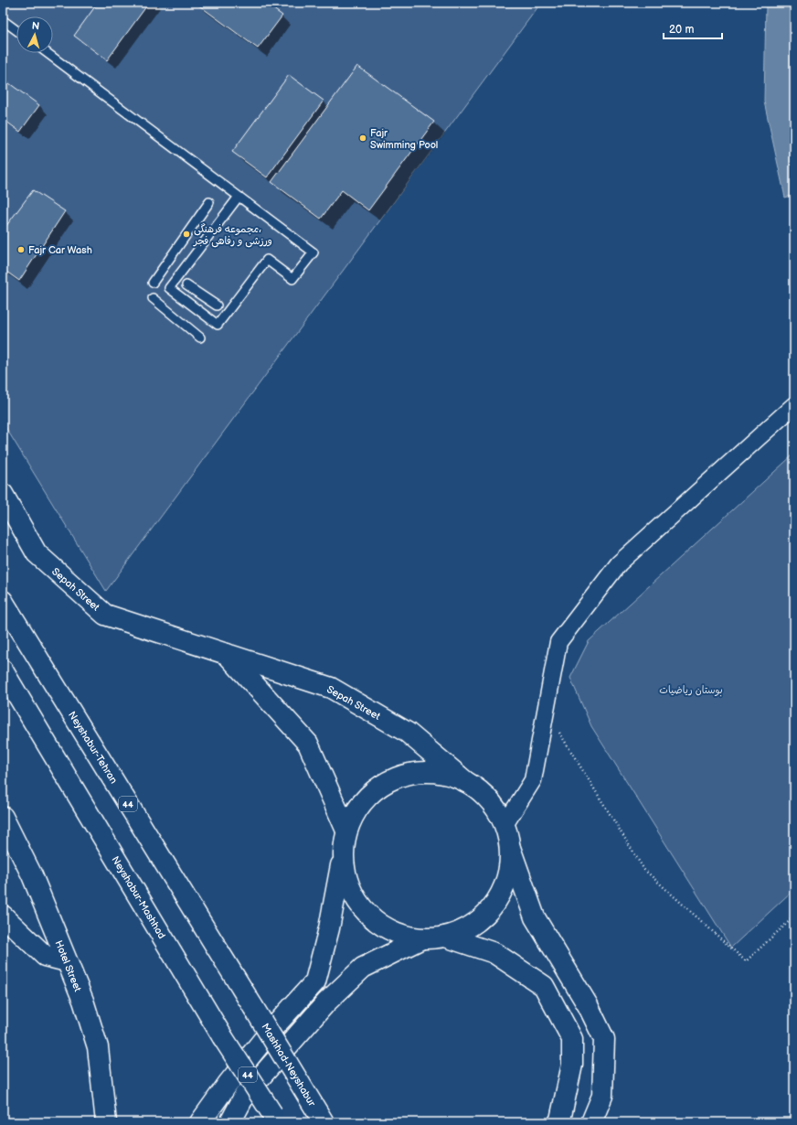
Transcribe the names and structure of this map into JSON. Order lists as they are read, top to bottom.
{
  "streets": {
    "main road": [
      "Sepah Street",
      "Neyshabur-Tehran",
      "44",
      "Neyshabur-Mashhad",
      "Hotel Street",
      "Mashhad-Neyshabur"
    ]
  },
  "crossings": [
    ["Neyshabur-Tehran", "Mashhad-Neyshabur"]
  ],
  "parks": ["بوستان ریاضیات"],
  "places": ["Fajr Swimming Pool", "مجموعه فرهنگی، ورزشی و رفاهی فجر", "Fajr Car Wash"],
  "scale_bar": "20 m",
  "north": "top"
}
